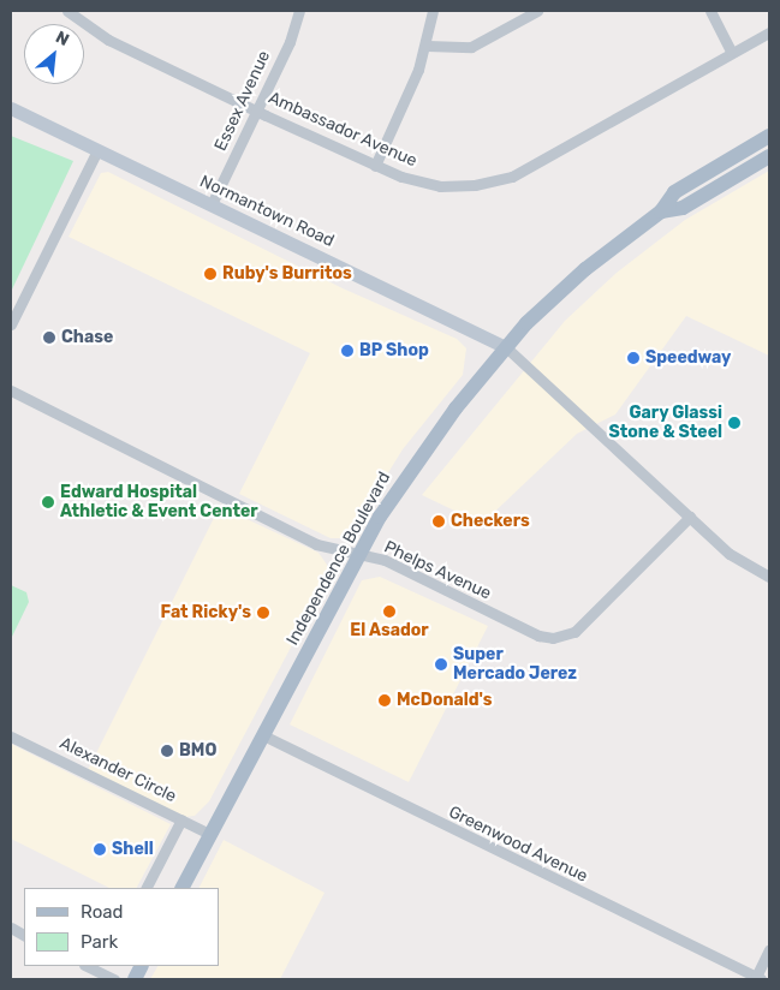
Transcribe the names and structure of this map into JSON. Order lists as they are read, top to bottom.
{
  "streets": {
    "main road": ["Normantown Road", "Independence Boulevard"],
    "street": [
      "Essex Avenue",
      "Ambassador Avenue",
      "Phelps Avenue",
      "Alexander Circle",
      "Greenwood Avenue"
    ]
  },
  "crossings": [
    ["Essex Avenue", "Ambassador Avenue"],
    ["Essex Avenue", "Normantown Road"],
    ["Normantown Road", "Independence Boulevard"],
    ["Independence Boulevard", "Phelps Avenue"],
    ["Independence Boulevard", "Alexander Circle"],
    ["Independence Boulevard", "Greenwood Avenue"]
  ],
  "places": [
    "Ruby's Burritos",
    "Chase",
    "BP Shop",
    "Speedway",
    "Gary Glassi Stone & Steel",
    "Edward Hospital Athletic & Event Center",
    "Checkers",
    "El Asador",
    "Fat Ricky's",
    "Super Mercado Jerez",
    "McDonald's",
    "BMO",
    "Shell"
  ],
  "legend": ["Road", "Park"],
  "north": "top right"
}
